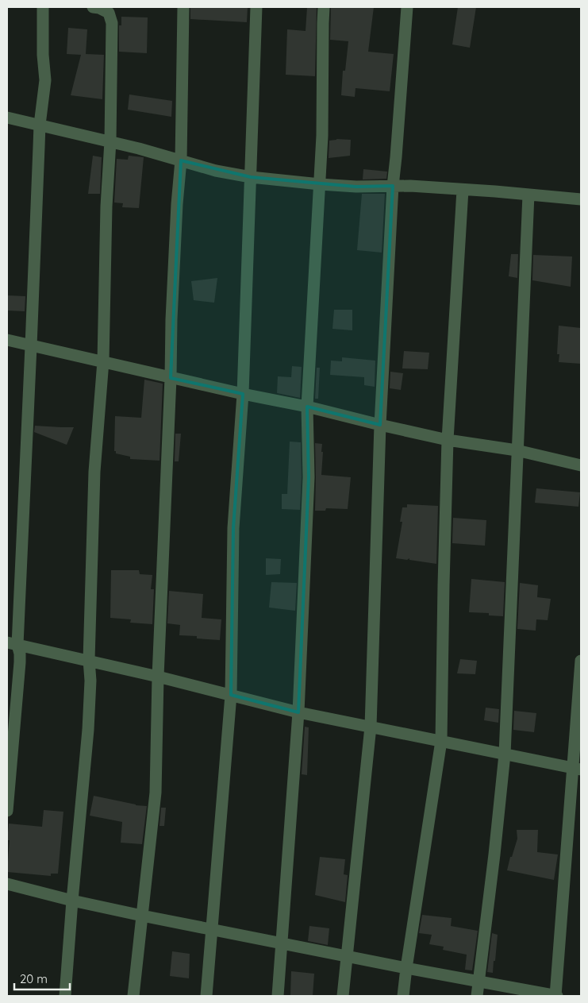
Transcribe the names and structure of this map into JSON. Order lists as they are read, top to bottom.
{
  "scale_bar": "20 m"
}
